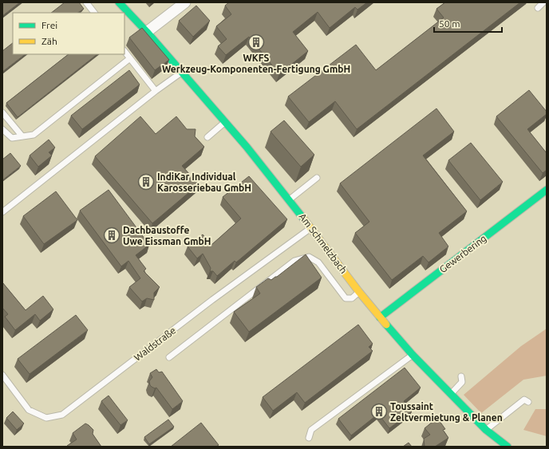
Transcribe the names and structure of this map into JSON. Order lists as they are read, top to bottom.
{
  "streets": {
    "street": ["Am Schmelzbach", "Gewerbering"],
    "lane": ["Waldstraße"]
  },
  "crossings": [
    ["Am Schmelzbach", "Gewerbering"],
    ["Am Schmelzbach", "Waldstraße"]
  ],
  "places": {
    "building": [
      "WKFS Werkzeug-Komponenten-Fertigung GmbH",
      "IndiKar Individual Karosseriebau GmbH",
      "Dachbaustoffe Uwe Eissman GmbH",
      "Toussaint Zeltvermietung & Planen"
    ]
  },
  "legend": ["Frei", "Zäh"],
  "scale_bar": "50 m"
}
